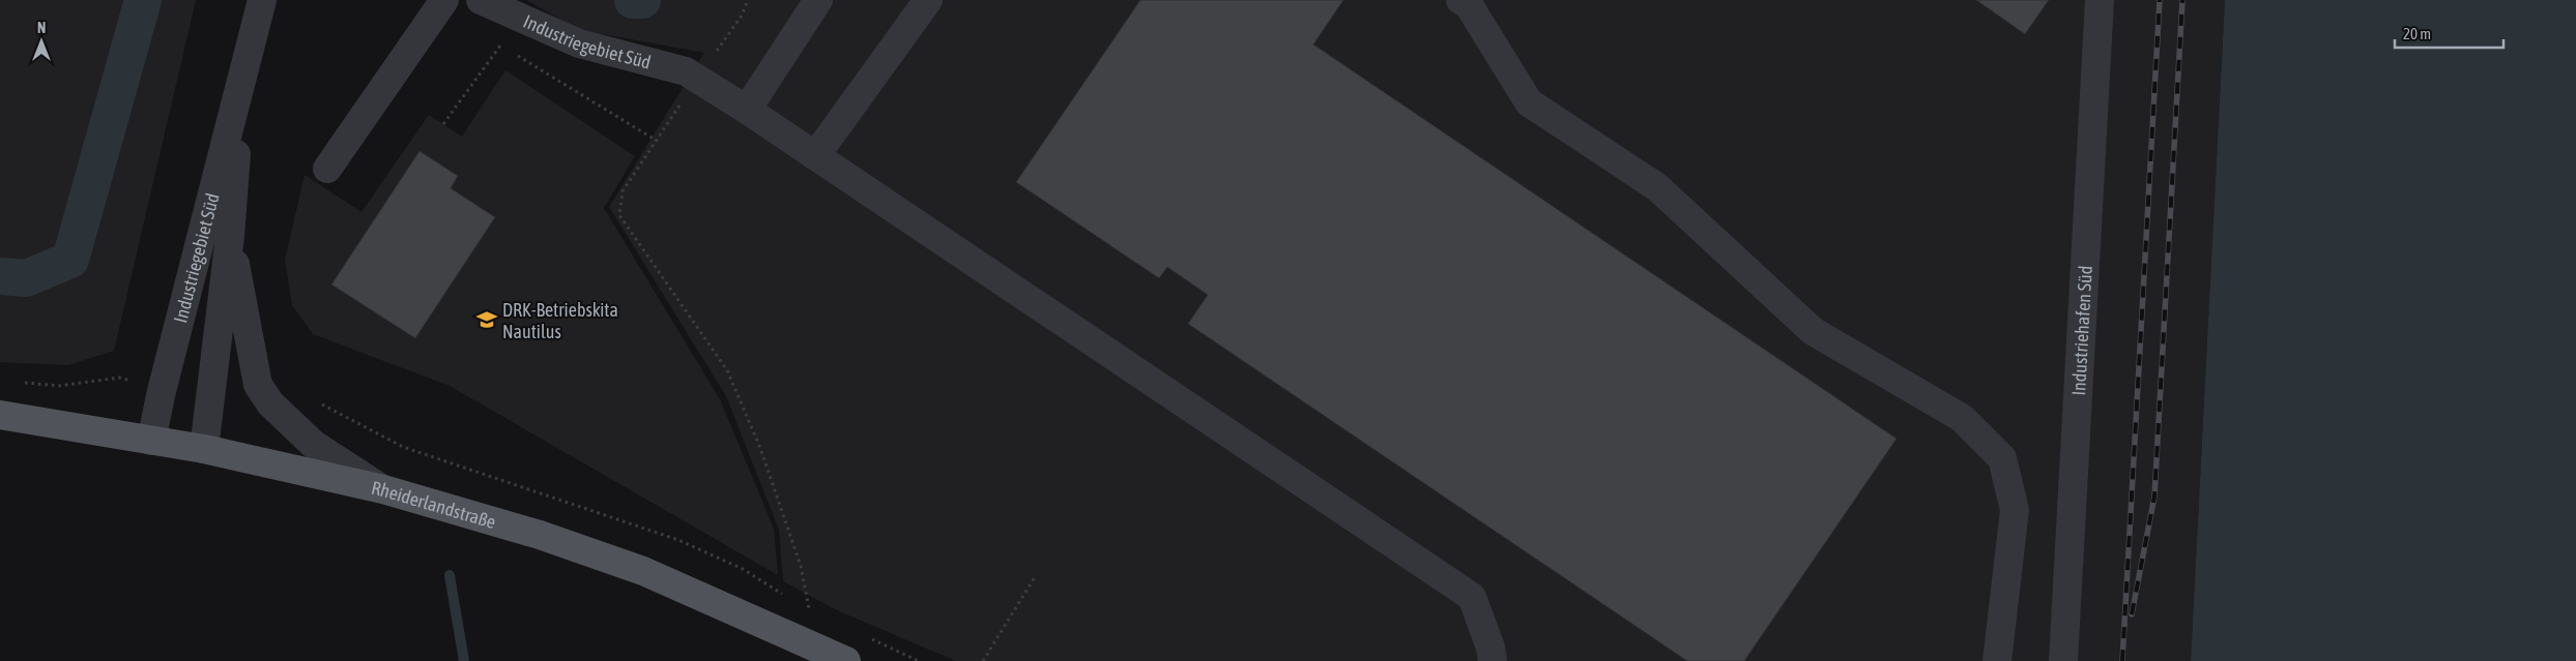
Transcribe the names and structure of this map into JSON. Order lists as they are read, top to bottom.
{
  "streets": {
    "main road": ["Rheiderlandstraße"],
    "street": ["Industriegebiet Süd", "Industriehafen Süd"]
  },
  "crossings": [
    ["Industriegebiet Süd", "Rheiderlandstraße"]
  ],
  "places": {
    "school or university": ["DRK-Betriebskita Nautilus"]
  },
  "scale_bar": "20 m",
  "north": "top"
}
